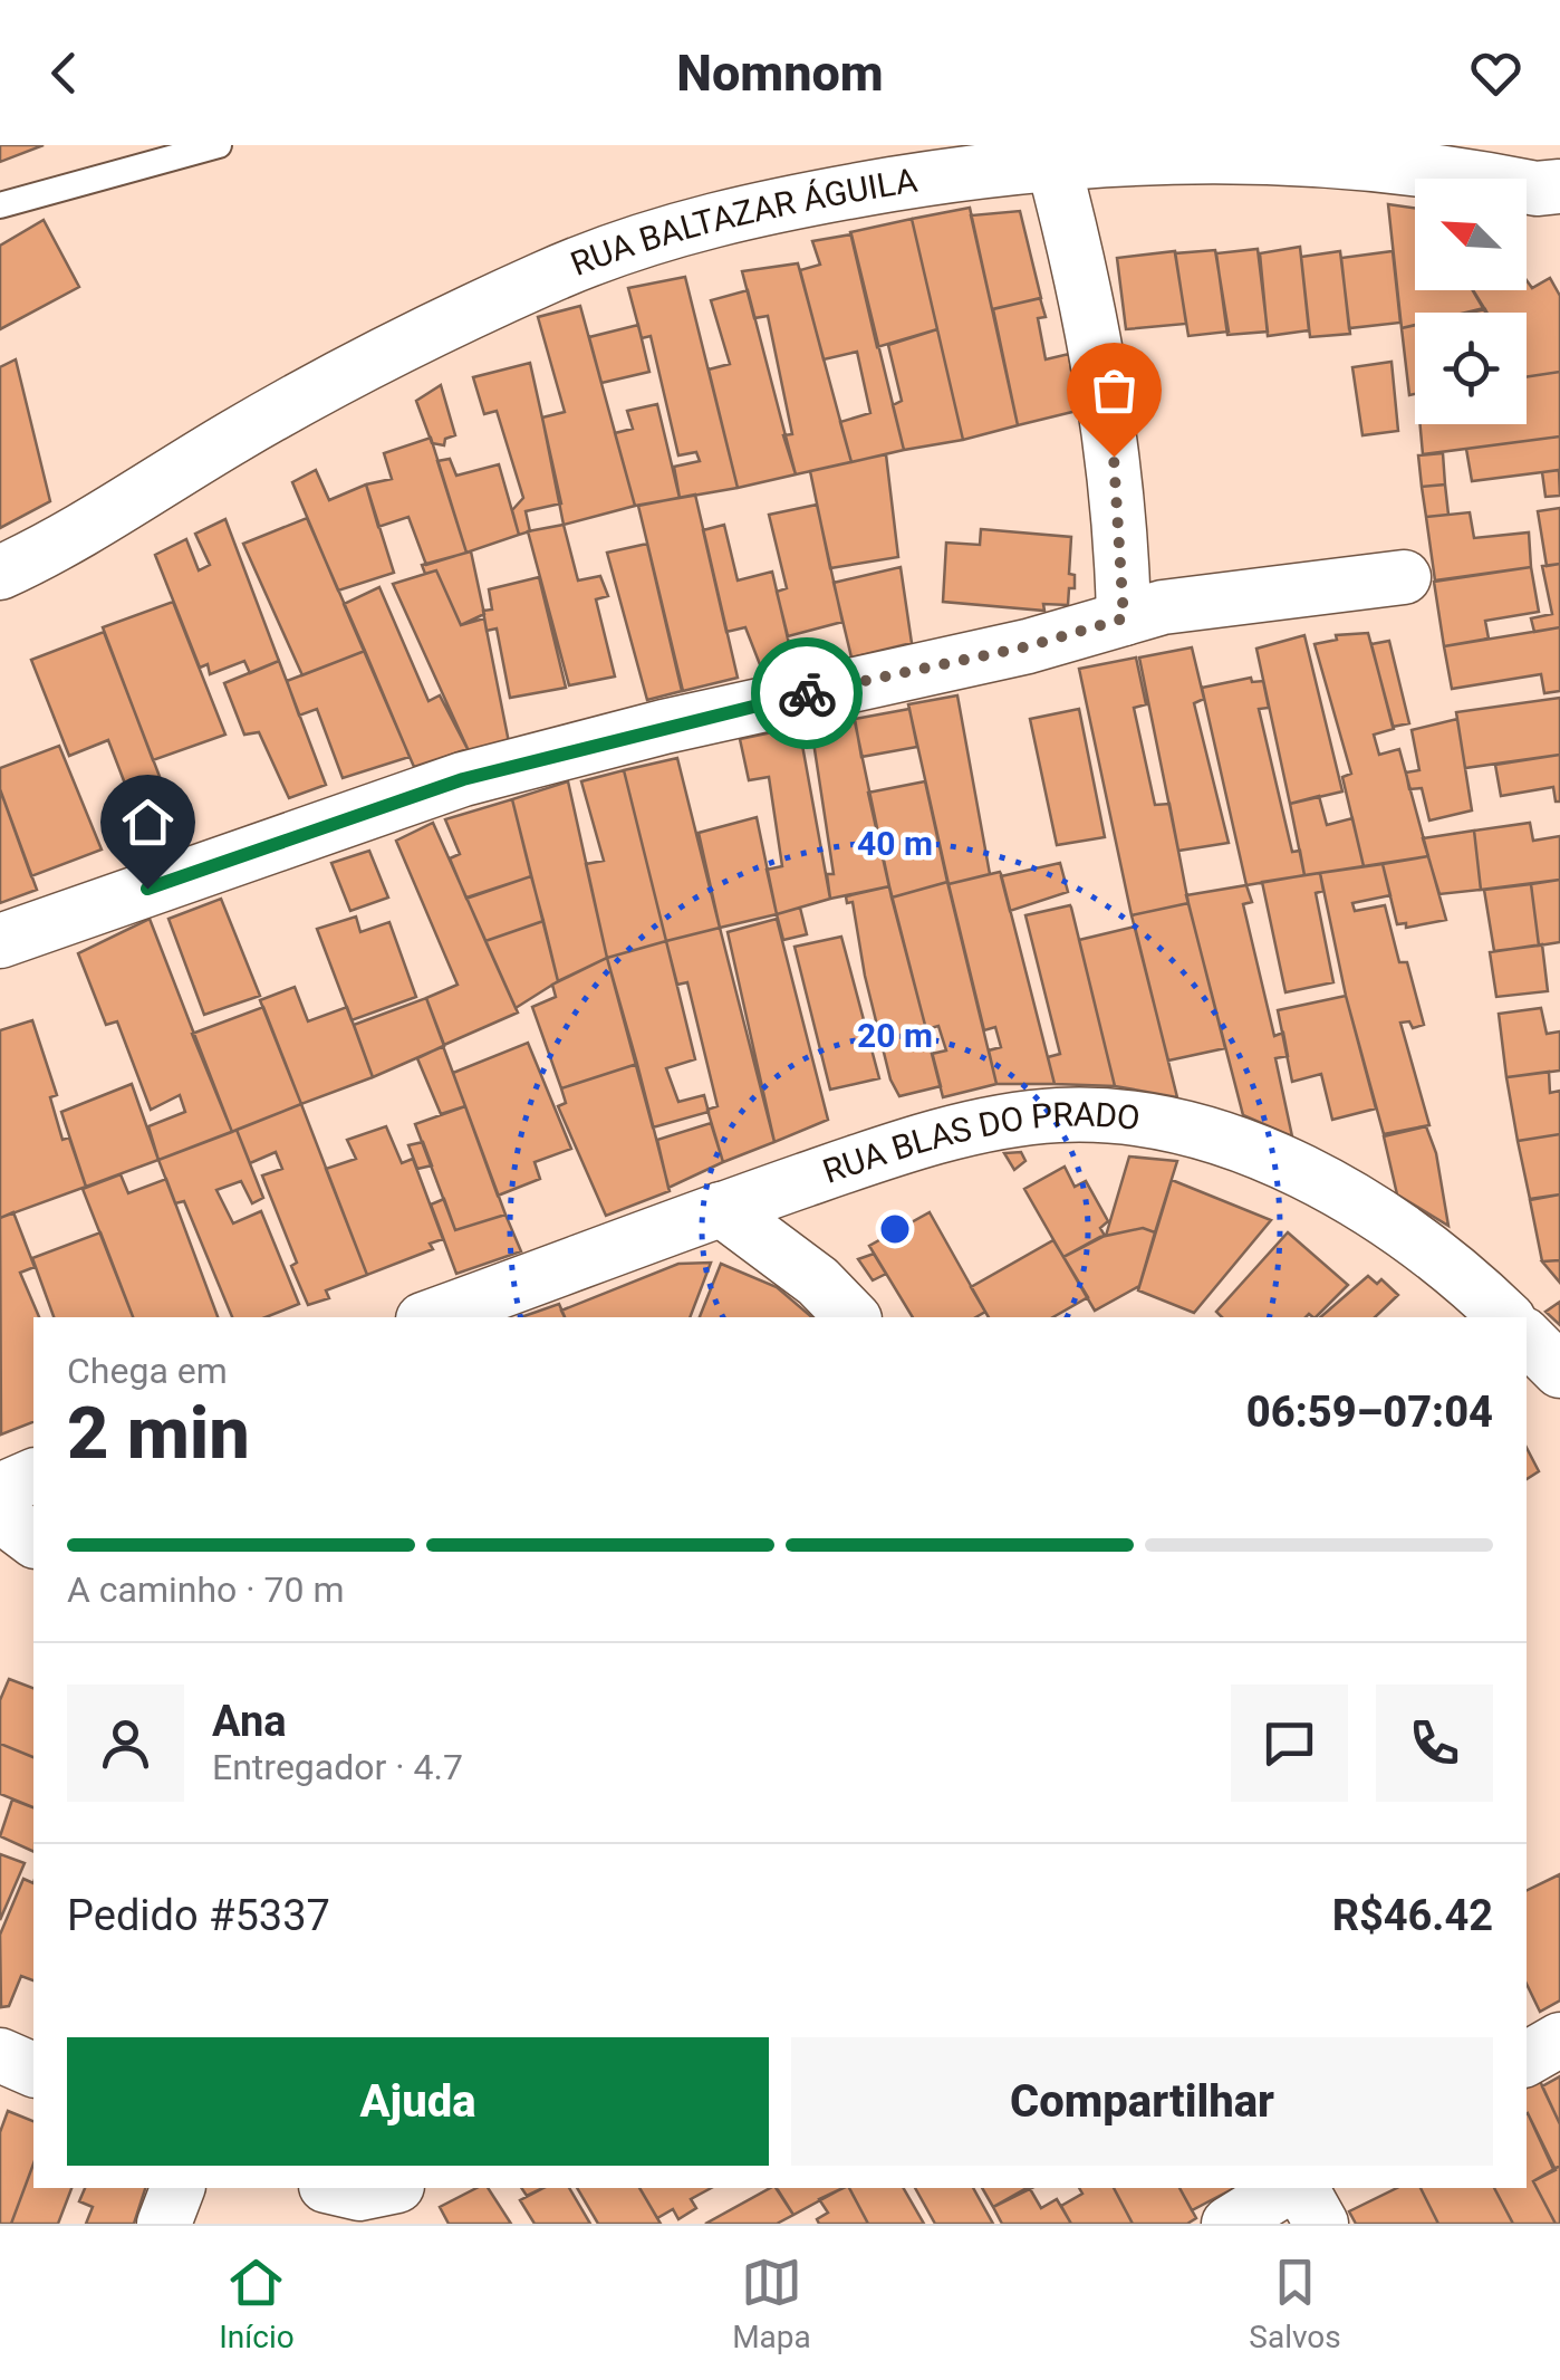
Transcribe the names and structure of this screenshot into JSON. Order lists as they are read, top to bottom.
{
  "streets": {
    "street": ["RUA BALTAZAR ÁGUILA", "RUA BLAS DO PRADO"]
  },
  "north": "top left",
  "page": {
    "header": "Nomnom",
    "heading": ["2 min", "Chega em", "06:59–07:04"],
    "panel": [
      "Ana",
      "Entregador · 4.7",
      "Pedido #5337",
      "R$46.42"
    ],
    "bar": "A caminho · 70 m",
    "buttons": ["Ajuda", "Compartilhar"],
    "tabs": ["Início", "Mapa", "Salvos"]
  },
  "rings": ["40 m", "20 m"]
}
